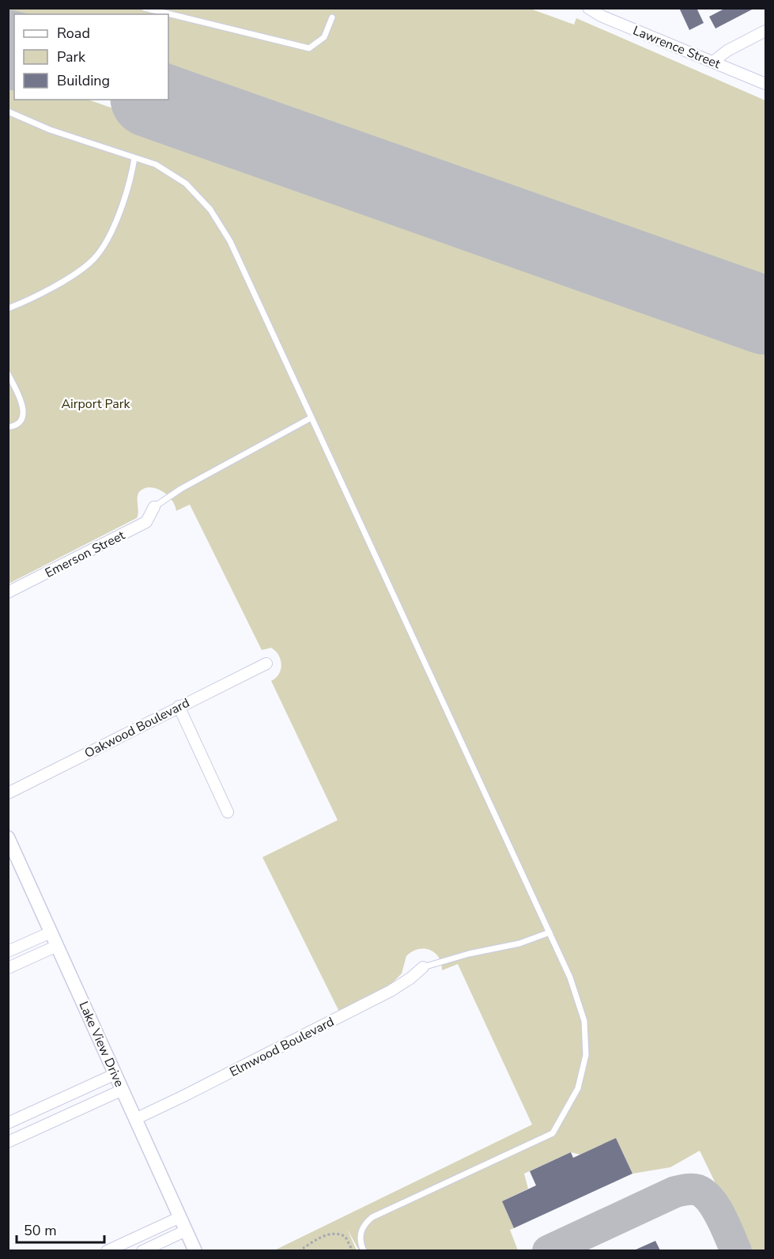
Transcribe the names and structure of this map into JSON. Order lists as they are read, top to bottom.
{
  "streets": {
    "street": [
      "Lawrence Street",
      "Emerson Street",
      "Oakwood Boulevard",
      "Lake View Drive",
      "Elmwood Boulevard"
    ]
  },
  "crossings": [
    ["Lake View Drive", "Elmwood Boulevard"]
  ],
  "parks": ["Airport Park"],
  "legend": ["Road", "Park", "Building"],
  "scale_bar": "50 m"
}
